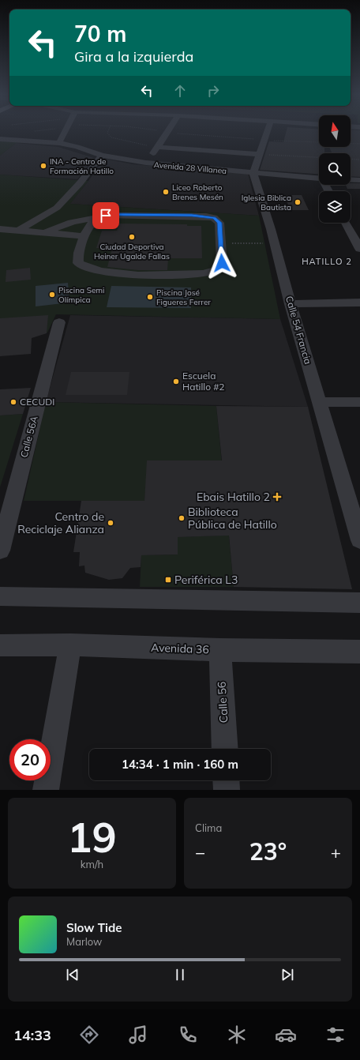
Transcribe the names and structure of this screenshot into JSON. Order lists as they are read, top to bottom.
{
  "streets": {
    "street": [
      "Avenida 28 Villanea",
      "Calle 54 Francia",
      "Calle 56A",
      "Avenida 36",
      "Calle 56"
    ]
  },
  "crossings": [
    ["Avenida 28 Villanea", "Calle 54 Francia"],
    ["Avenida 36", "Calle 56"]
  ],
  "districts": ["HATILLO 2"],
  "places": {
    "other": [
      "INA - Centro de Formación Hatillo",
      "Liceo Roberto Brenes Mesén",
      "Iglesia Biblica Bautista",
      "Ciudad Deportiva Heiner Ugalde Fallas",
      "Piscina Semi Olímpica",
      "Piscina José Figueres Ferrer",
      "Escuela Hatillo #2",
      "CECUDI",
      "Biblioteca Pública de Hatillo",
      "Centro de Reciclaje Alianza"
    ],
    "health": ["Ebais Hatillo 2"],
    "transit": ["Periférica L3"]
  },
  "north": "top",
  "page": {
    "turn": ["70 m", "Gira a la izquierda"],
    "limit": "20",
    "trip": "14:34 · 1 min · 160 m",
    "tile": [
      ["19", "km/h"],
      "Clima"
    ],
    "heat": ["−", "23°", "+"],
    "song": ["Slow Tide", "Marlow"],
    "tabs": "14:33"
  }
}
